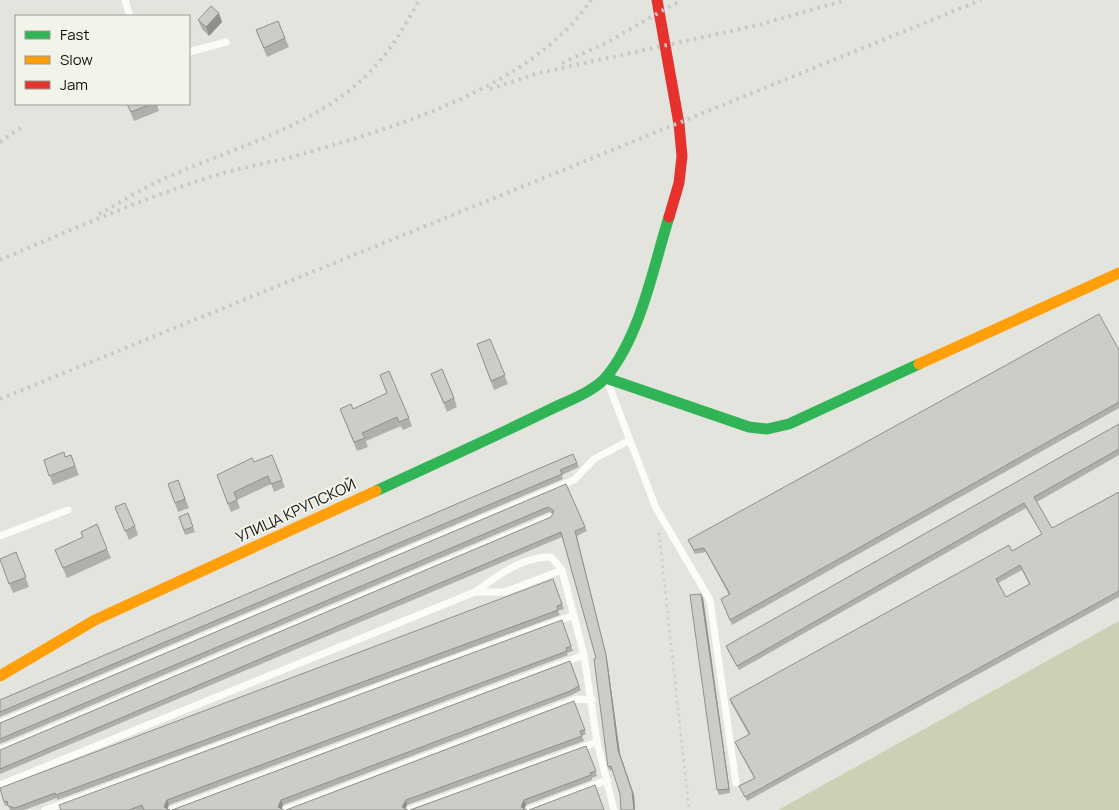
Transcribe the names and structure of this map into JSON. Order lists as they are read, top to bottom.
{
  "streets": {
    "main road": ["УЛИЦА КРУПСКОЙ"]
  },
  "legend": ["Fast", "Slow", "Jam"]
}
